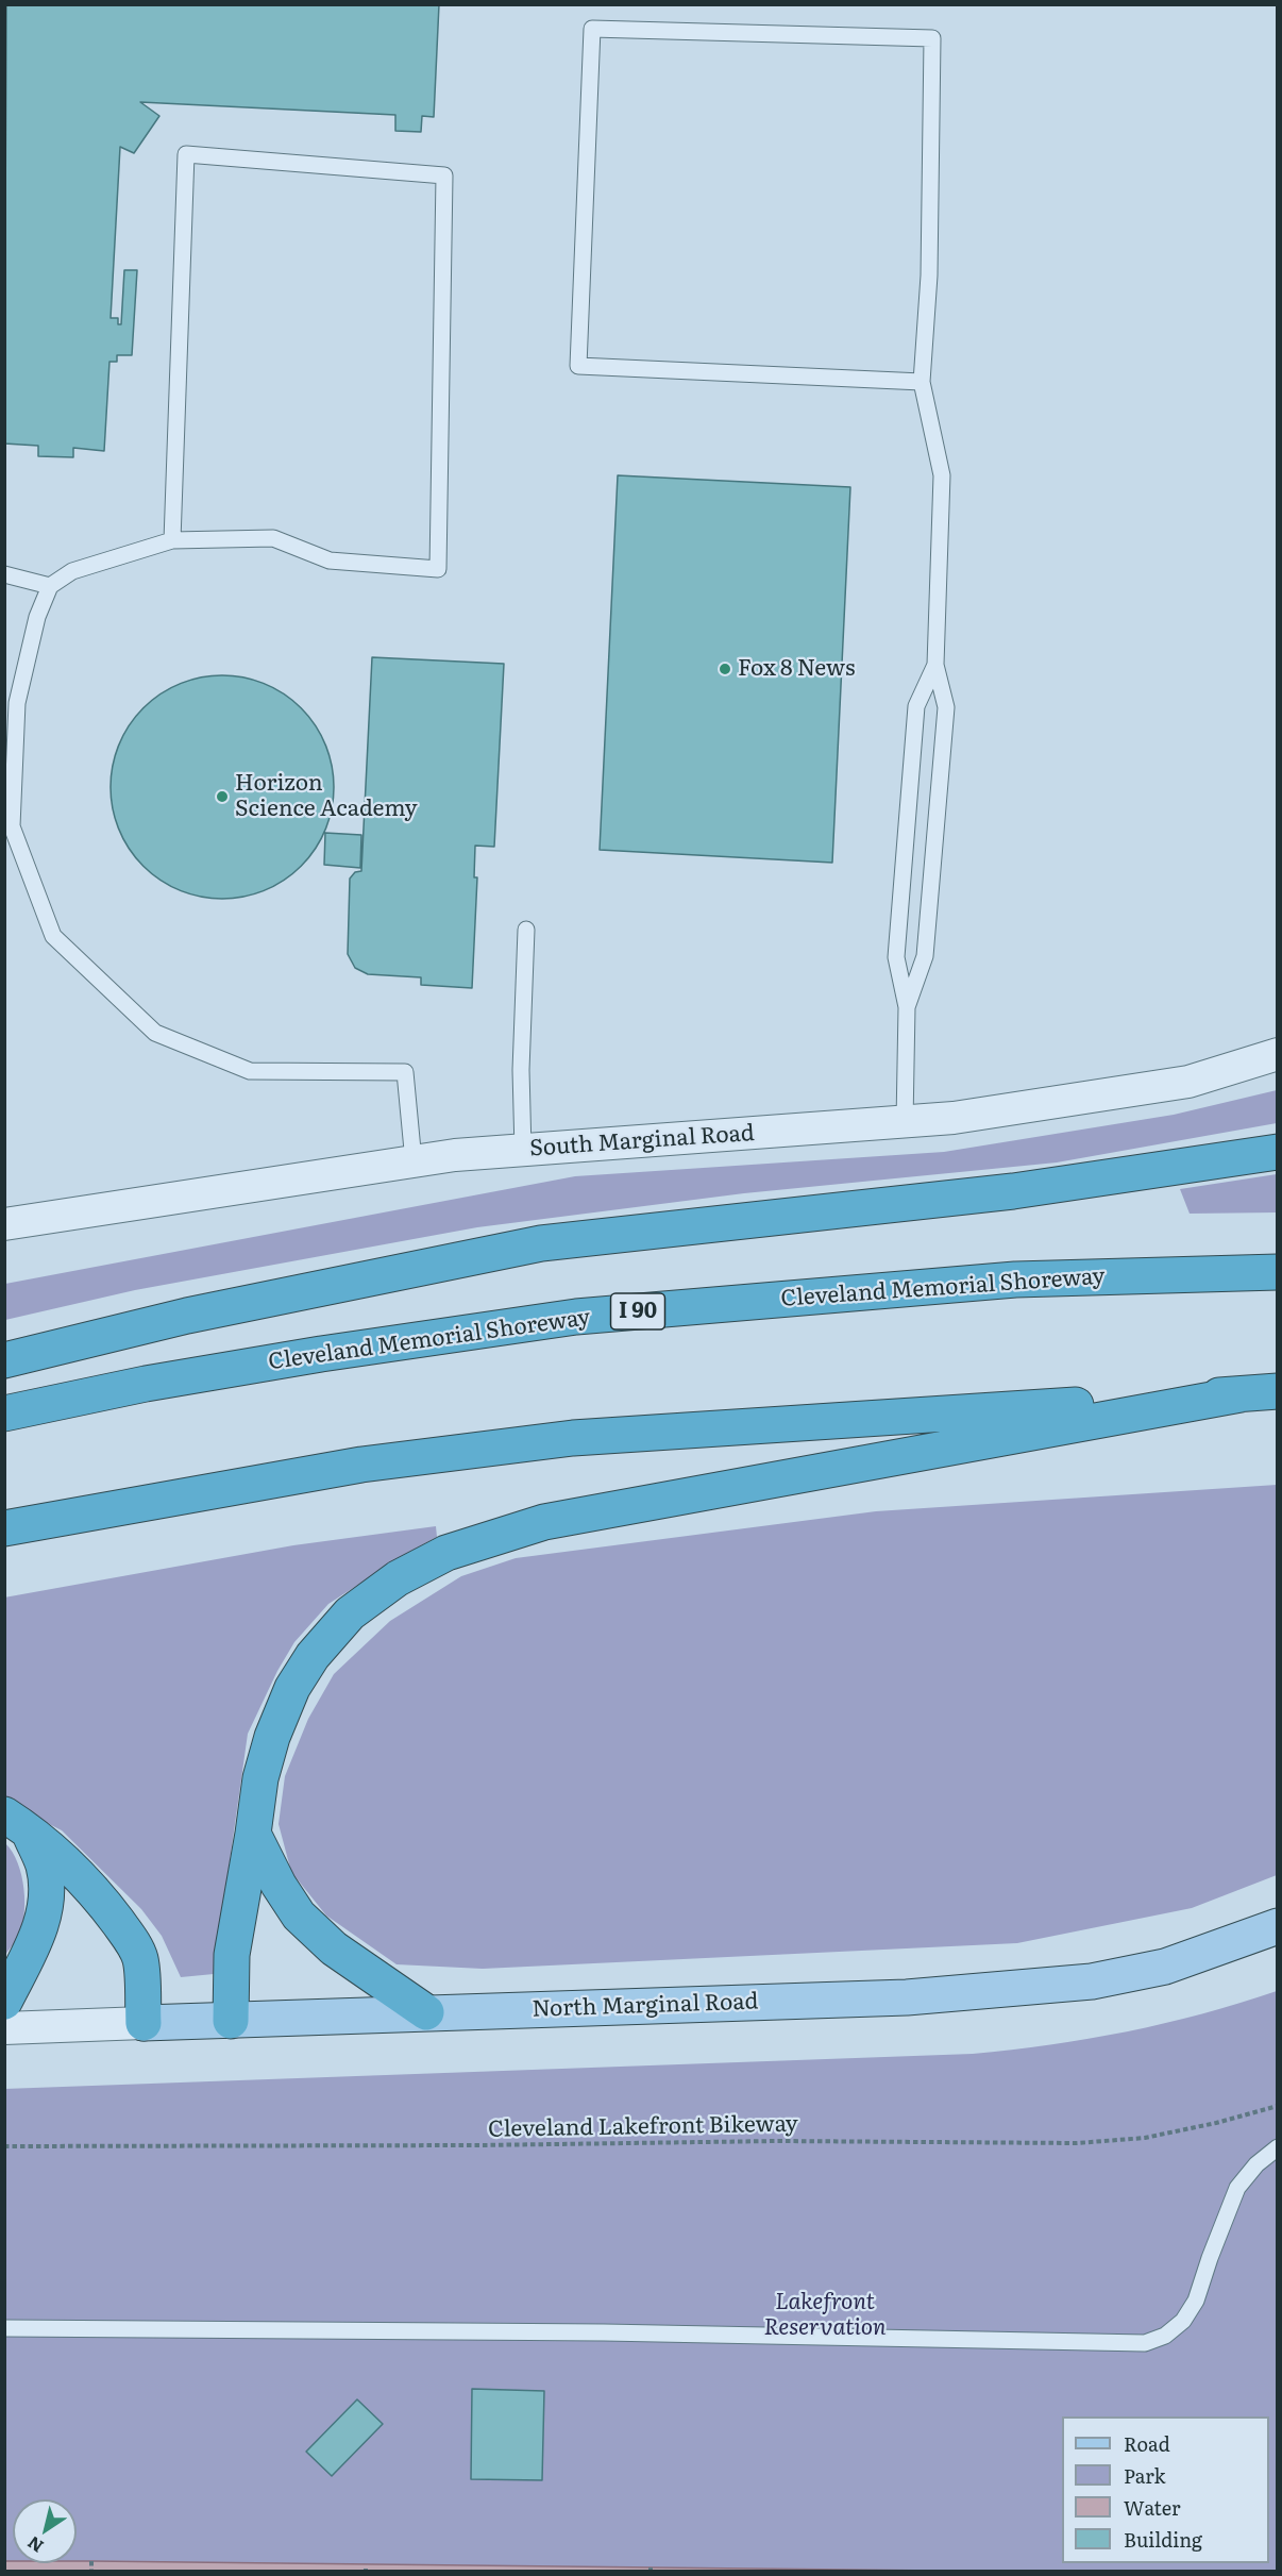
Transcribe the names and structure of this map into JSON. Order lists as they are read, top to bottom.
{
  "streets": {
    "highway": ["Cleveland Memorial Shoreway", "I 90"],
    "main road": ["North Marginal Road"],
    "street": ["South Marginal Road"],
    "path": ["Cleveland Lakefront Bikeway"]
  },
  "parks": ["Lakefront Reservation"],
  "places": ["Fox 8 News", "Horizon Science Academy"],
  "legend": [
    "Road",
    "Park",
    "Water",
    "Building"
  ],
  "north": "bottom left"
}
